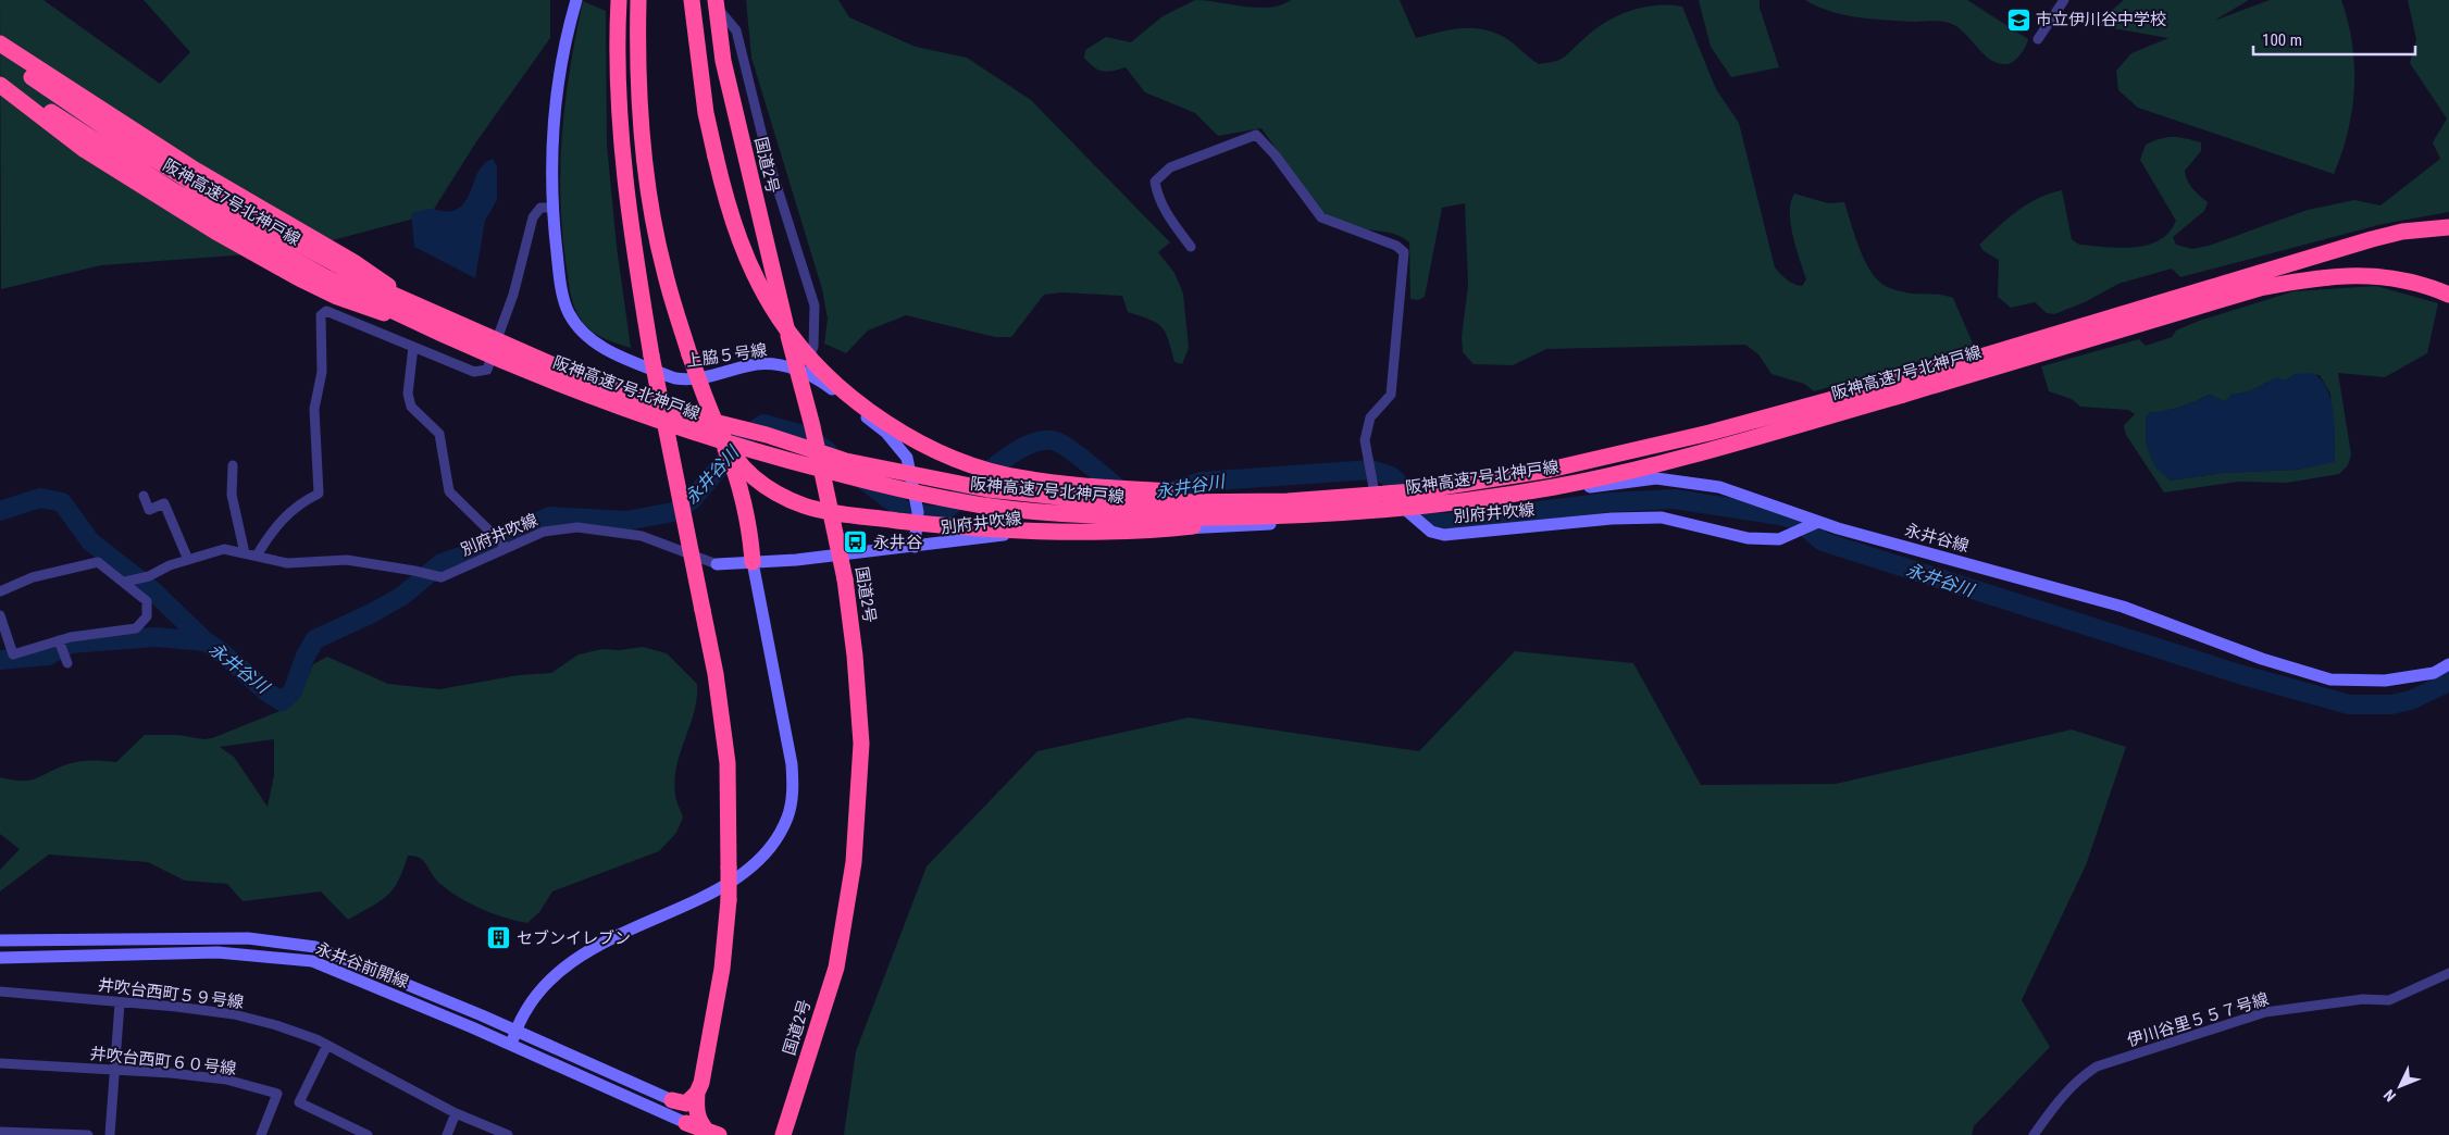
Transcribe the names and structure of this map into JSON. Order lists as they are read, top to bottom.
{
  "streets": {
    "highway": ["国道2号", "阪神高速7号北神戸線"],
    "street": [
      "上脇５号線",
      "別府井吹線",
      "永井谷線",
      "永井谷前開線",
      "井吹台西町５９号線",
      "伊川谷里５５７号線",
      "井吹台西町６０号線"
    ]
  },
  "crossings": [
    ["上脇５号線", "別府井吹線"],
    ["別府井吹線", "永井谷線"]
  ],
  "water": ["永井谷川"],
  "places": {
    "school or university": ["市立伊川谷中学校"],
    "bus stop": ["永井谷"],
    "building": ["セブンイレブン"]
  },
  "scale_bar": "100 m",
  "north": "bottom left"
}
